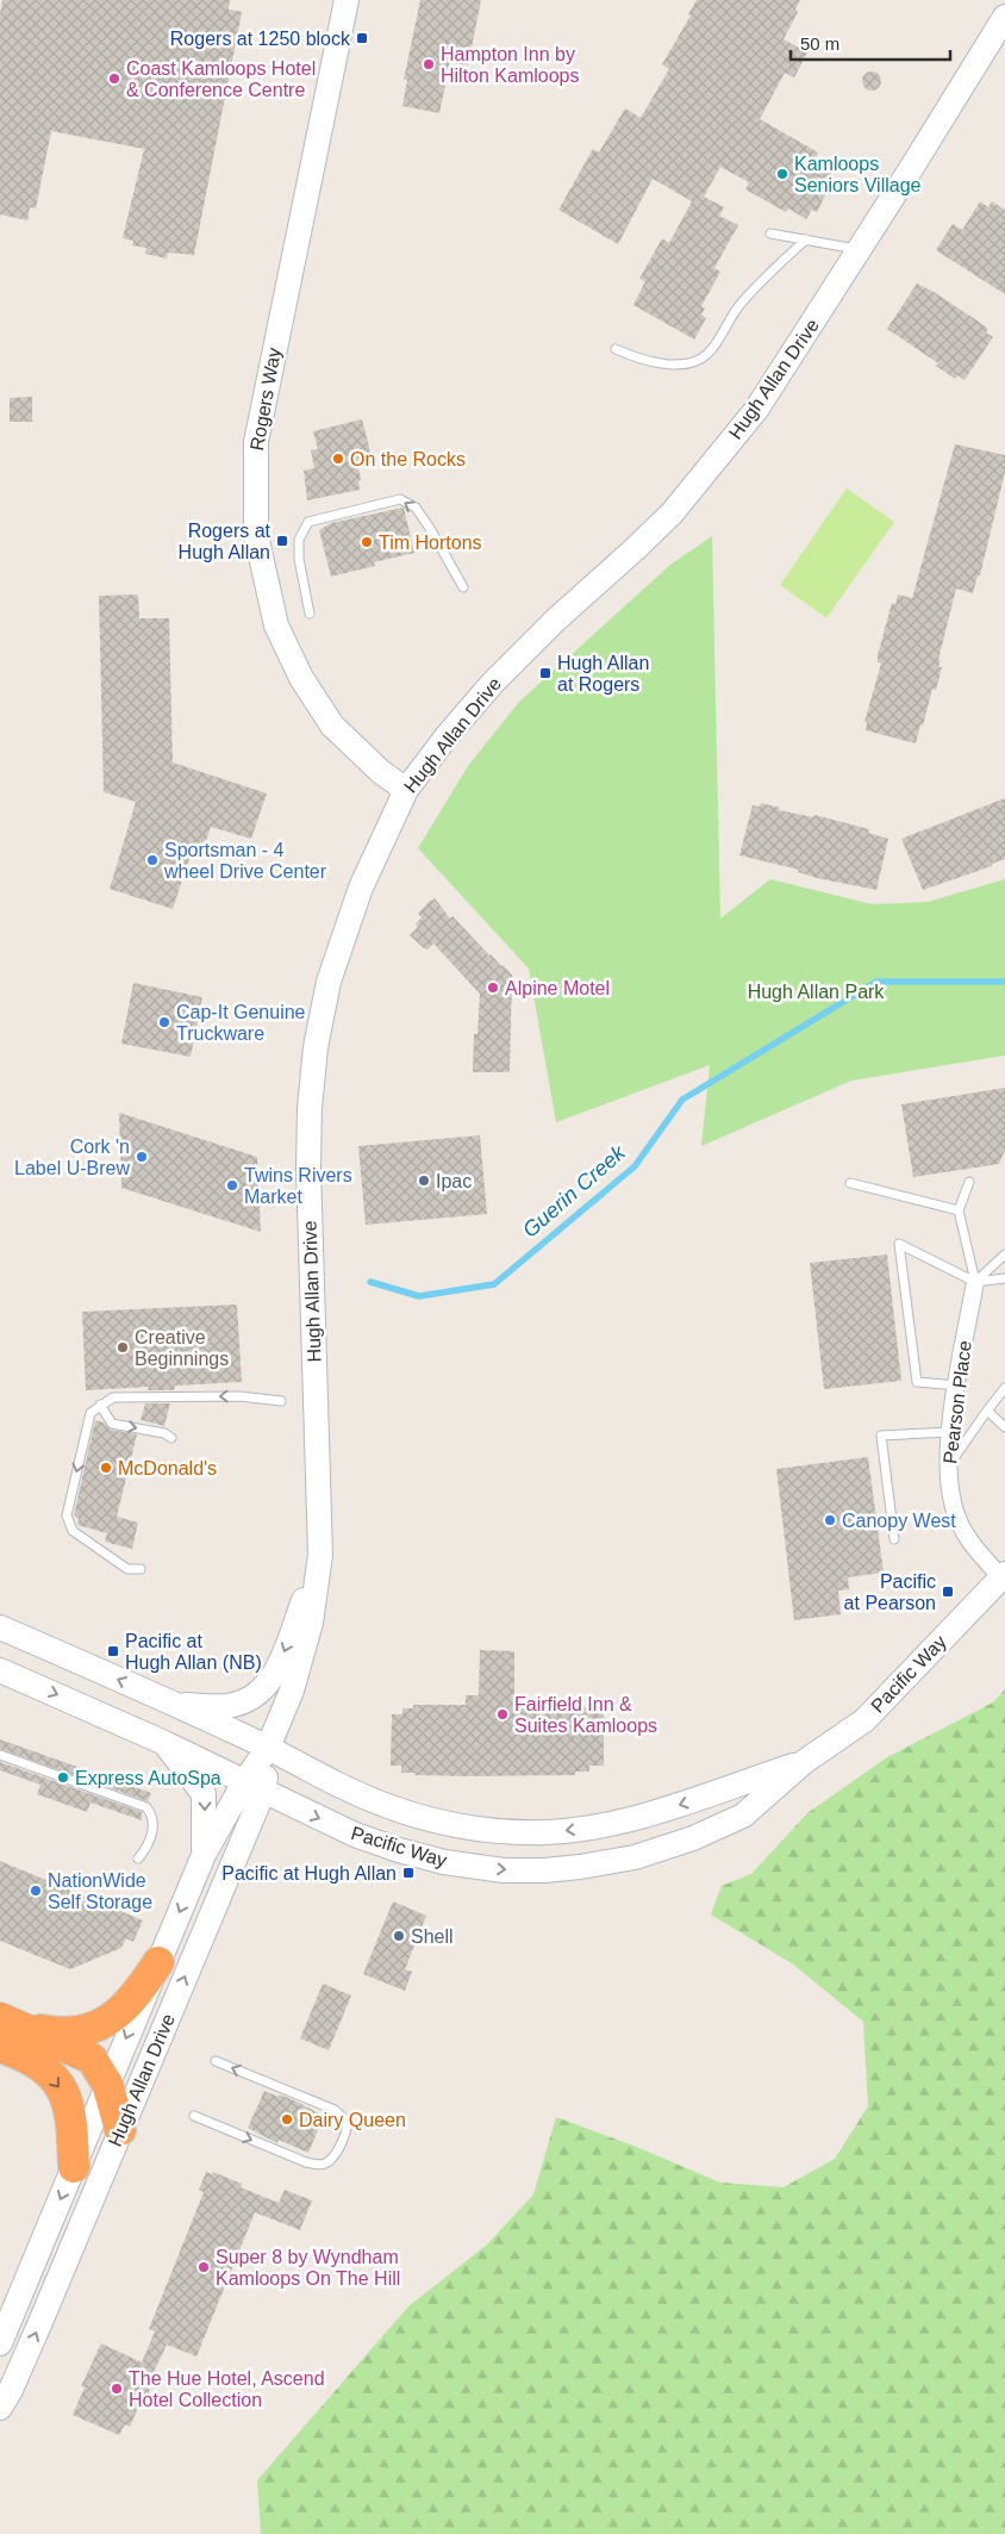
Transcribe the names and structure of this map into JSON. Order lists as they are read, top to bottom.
{
  "streets": {
    "main road": ["Hugh Allan Drive", "Rogers Way", "Pacific Way"],
    "street": ["Pearson Place"]
  },
  "crossings": [
    ["Hugh Allan Drive", "Rogers Way"],
    ["Hugh Allan Drive", "Pacific Way"],
    ["Pearson Place", "Pacific Way"]
  ],
  "water": ["Guerin Creek"],
  "parks": ["Hugh Allan Park"],
  "places": {
    "transit": [
      "Rogers at 1250 block",
      "Rogers at Hugh Allan",
      "Hugh Allan at Rogers",
      "Pacific at Pearson",
      "Pacific at Hugh Allan (NB)",
      "Pacific at Hugh Allan"
    ],
    "other": [
      "Hampton Inn by Hilton Kamloops",
      "Coast Kamloops Hotel & Conference Centre",
      "Kamloops Seniors Village",
      "On the Rocks",
      "Tim Hortons",
      "Sportsman - 4 wheel Drive Center",
      "Alpine Motel",
      "Cap-It Genuine Truckware",
      "Cork 'n Label U-Brew",
      "Ipac",
      "Twins Rivers Market",
      "Creative Beginnings",
      "McDonald's",
      "Canopy West",
      "Fairfield Inn & Suites Kamloops",
      "Express AutoSpa",
      "NationWide Self Storage",
      "Shell",
      "Dairy Queen",
      "Super 8 by Wyndham Kamloops On The Hill",
      "The Hue Hotel, Ascend Hotel Collection"
    ]
  },
  "scale_bar": "50 m"
}
